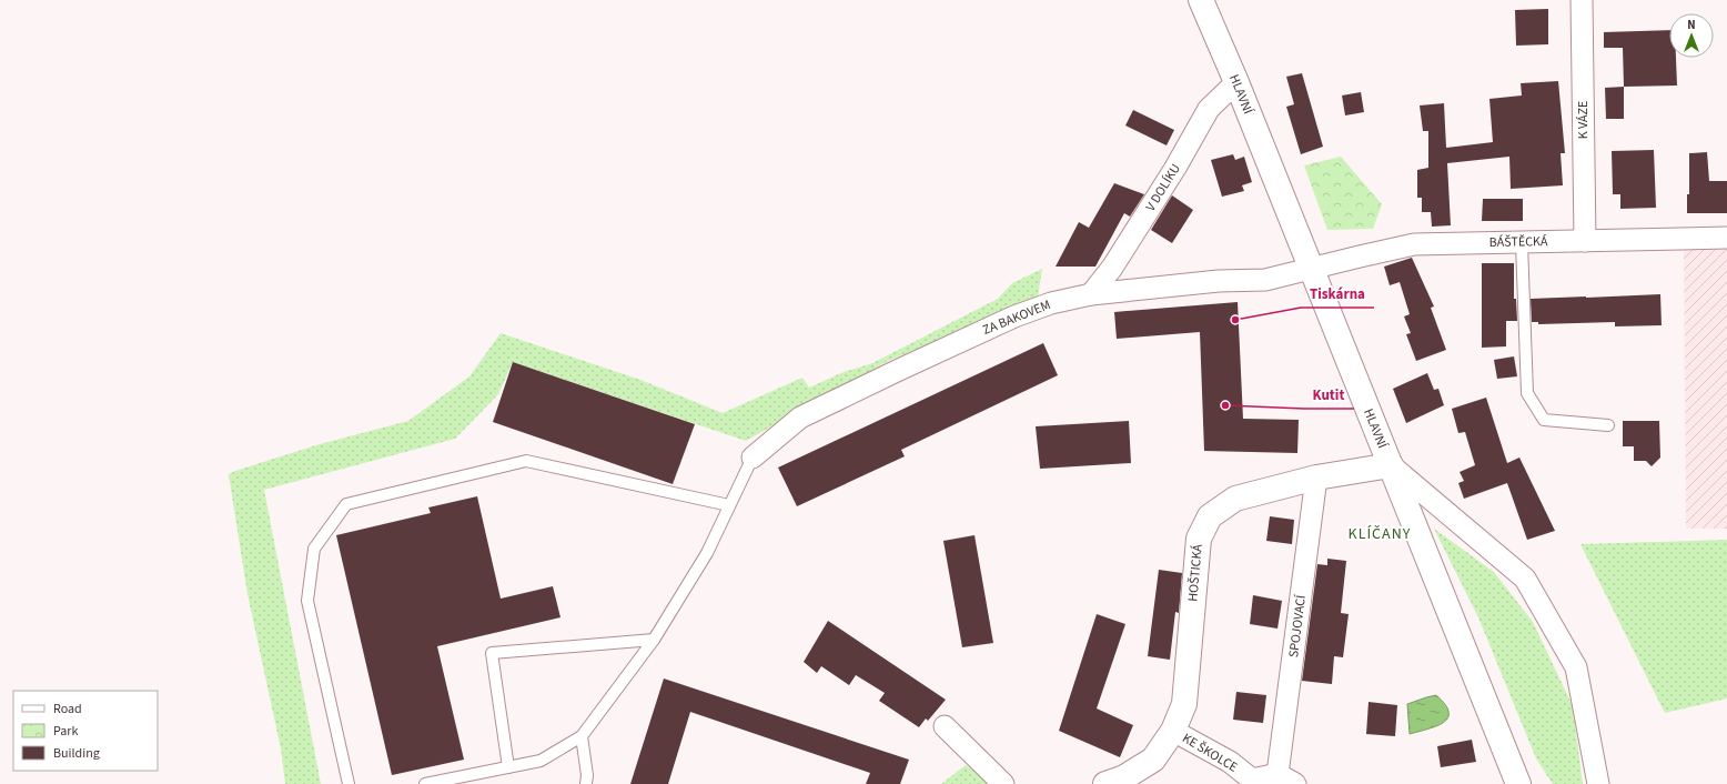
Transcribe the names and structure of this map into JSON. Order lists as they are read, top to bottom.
{
  "streets": {
    "main road": ["HLAVNÍ", "HOŠTICKÁ"],
    "street": [
      "K VÁZE",
      "V DOLÍKU",
      "BÁŠTĚCKÁ",
      "ZA BAKOVEM",
      "SPOJOVACÍ",
      "KE ŠKOLCE"
    ]
  },
  "crossings": [
    ["HLAVNÍ", "V DOLÍKU"],
    ["HLAVNÍ", "BÁŠTĚCKÁ"],
    ["HLAVNÍ", "ZA BAKOVEM"],
    ["HLAVNÍ", "HOŠTICKÁ"],
    ["K VÁZE", "BÁŠTĚCKÁ"],
    ["V DOLÍKU", "ZA BAKOVEM"],
    ["BÁŠTĚCKÁ", "ZA BAKOVEM"],
    ["HOŠTICKÁ", "SPOJOVACÍ"],
    ["HOŠTICKÁ", "KE ŠKOLCE"],
    ["SPOJOVACÍ", "KE ŠKOLCE"]
  ],
  "districts": ["KLÍČANY"],
  "places": ["Tiskárna", "Kutit"],
  "legend": ["Road", "Park", "Building"],
  "north": "top"
}
